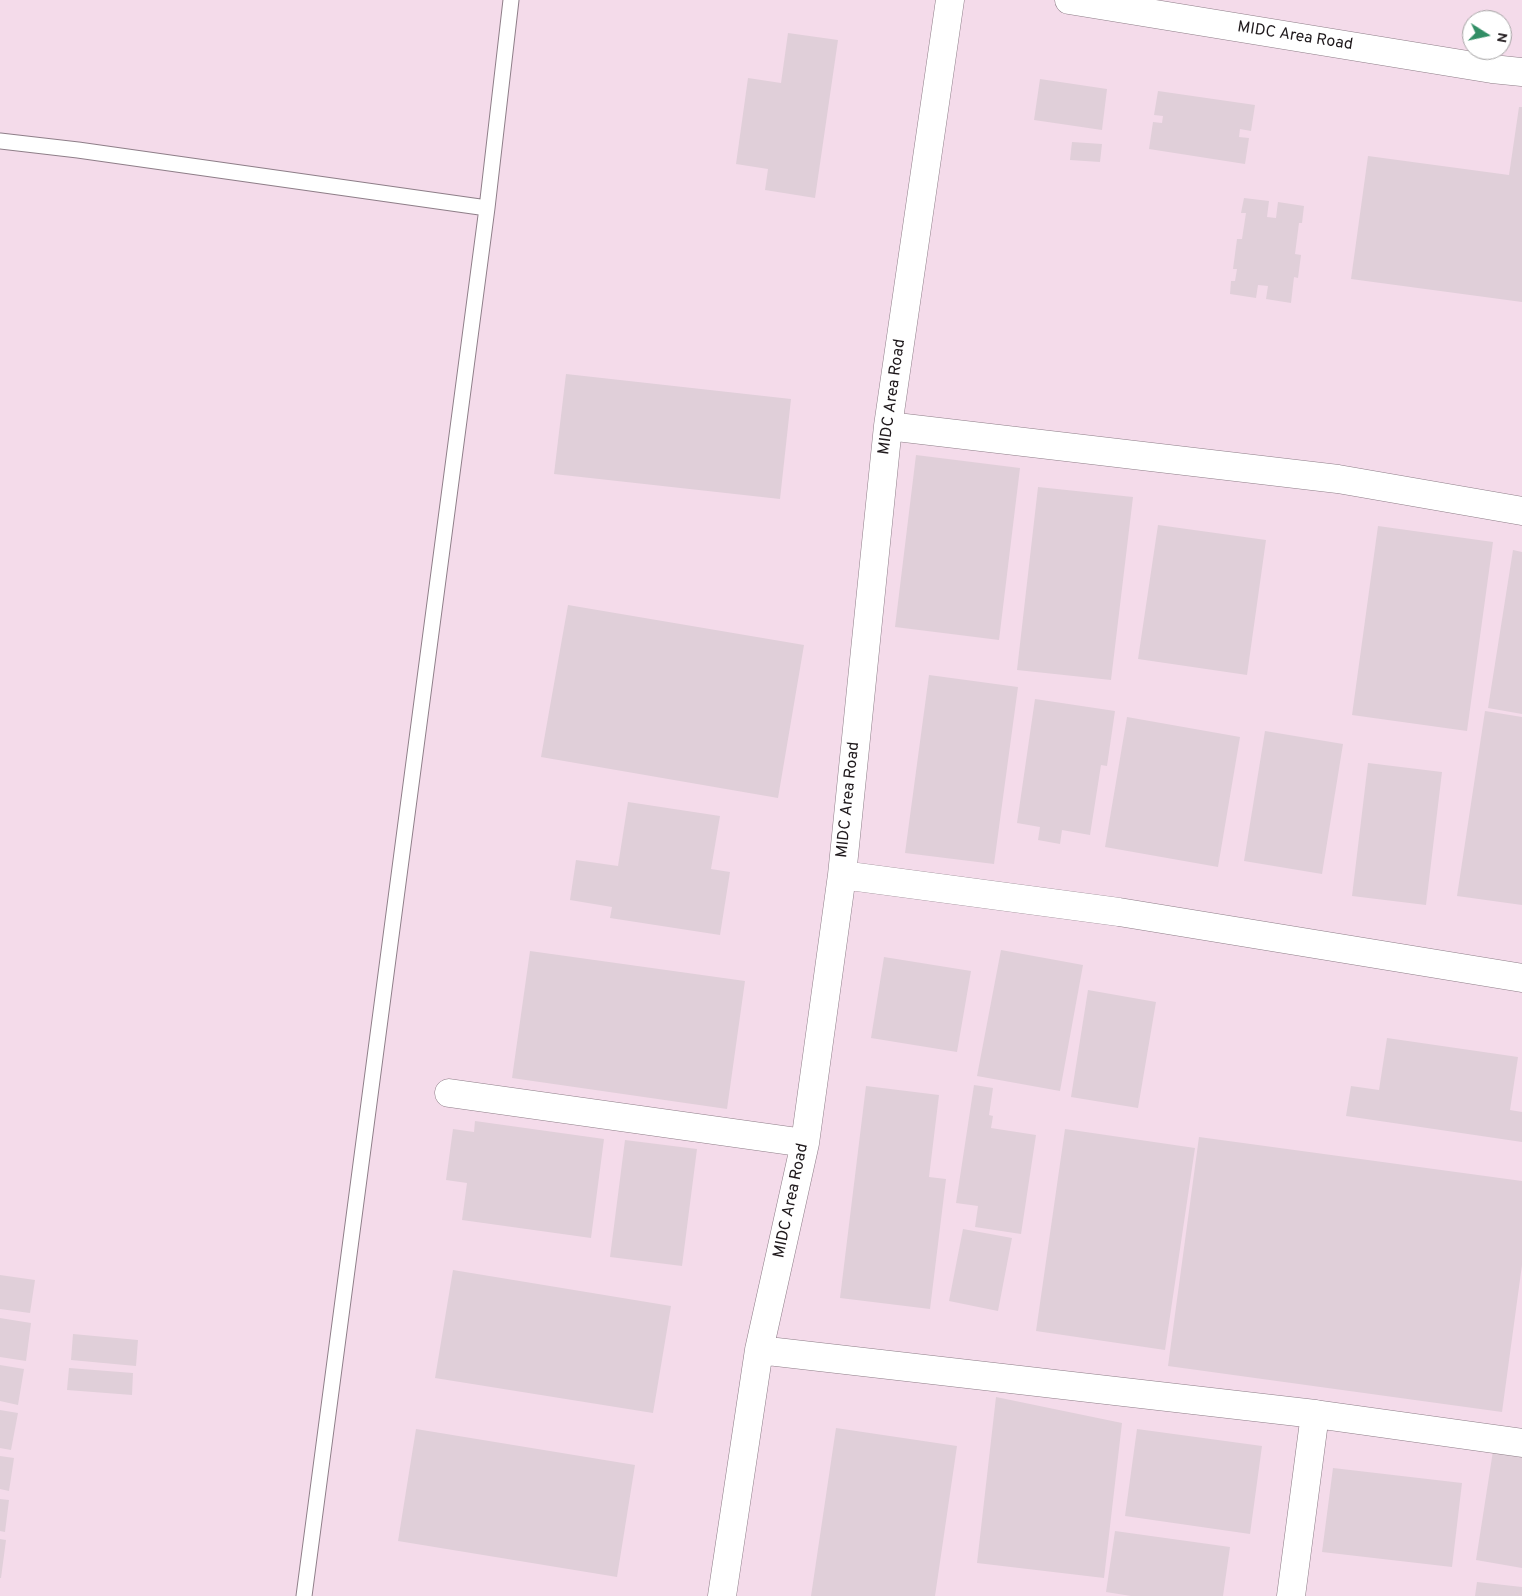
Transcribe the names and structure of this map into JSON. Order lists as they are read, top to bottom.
{
  "streets": {
    "street": ["MIDC Area Road"]
  },
  "north": "right"
}
